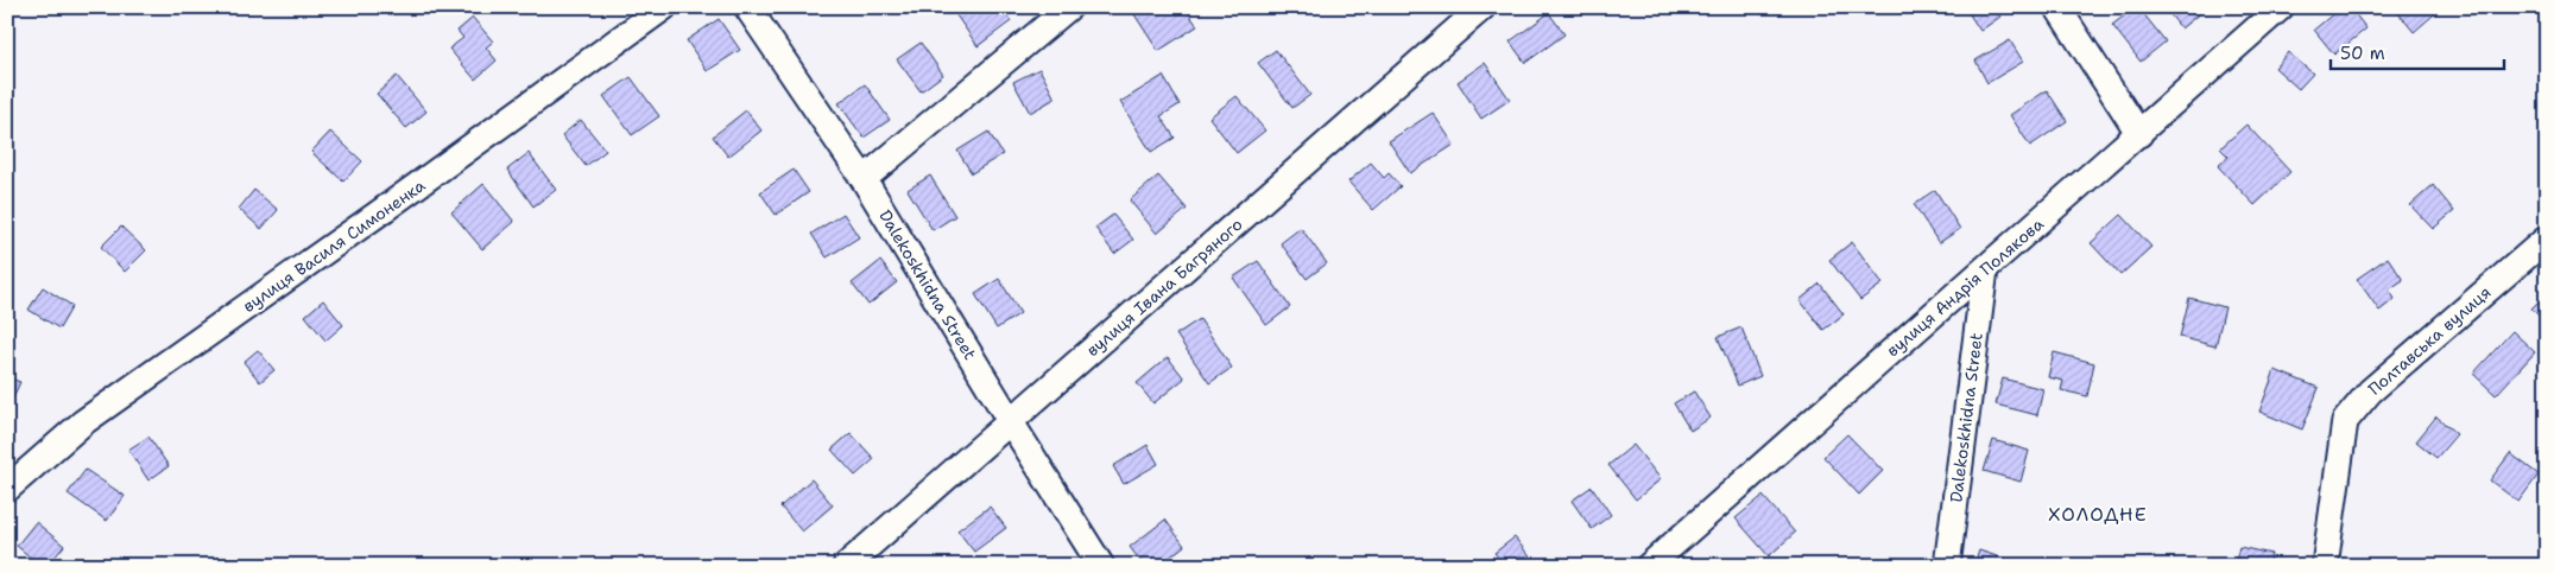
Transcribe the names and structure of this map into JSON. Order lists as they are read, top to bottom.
{
  "streets": {
    "street": [
      "вулиця Василя Симоненка",
      "Dalekoskhidna Street",
      "вулиця Івана Багряного",
      "вулиця Андрія Полякова",
      "Полтавська вулиця"
    ]
  },
  "crossings": [
    ["Dalekoskhidna Street", "вулиця Івана Багряного"],
    ["Dalekoskhidna Street", "вулиця Андрія Полякова"]
  ],
  "districts": ["ХОЛОДНЕ"],
  "scale_bar": "50 m"
}
